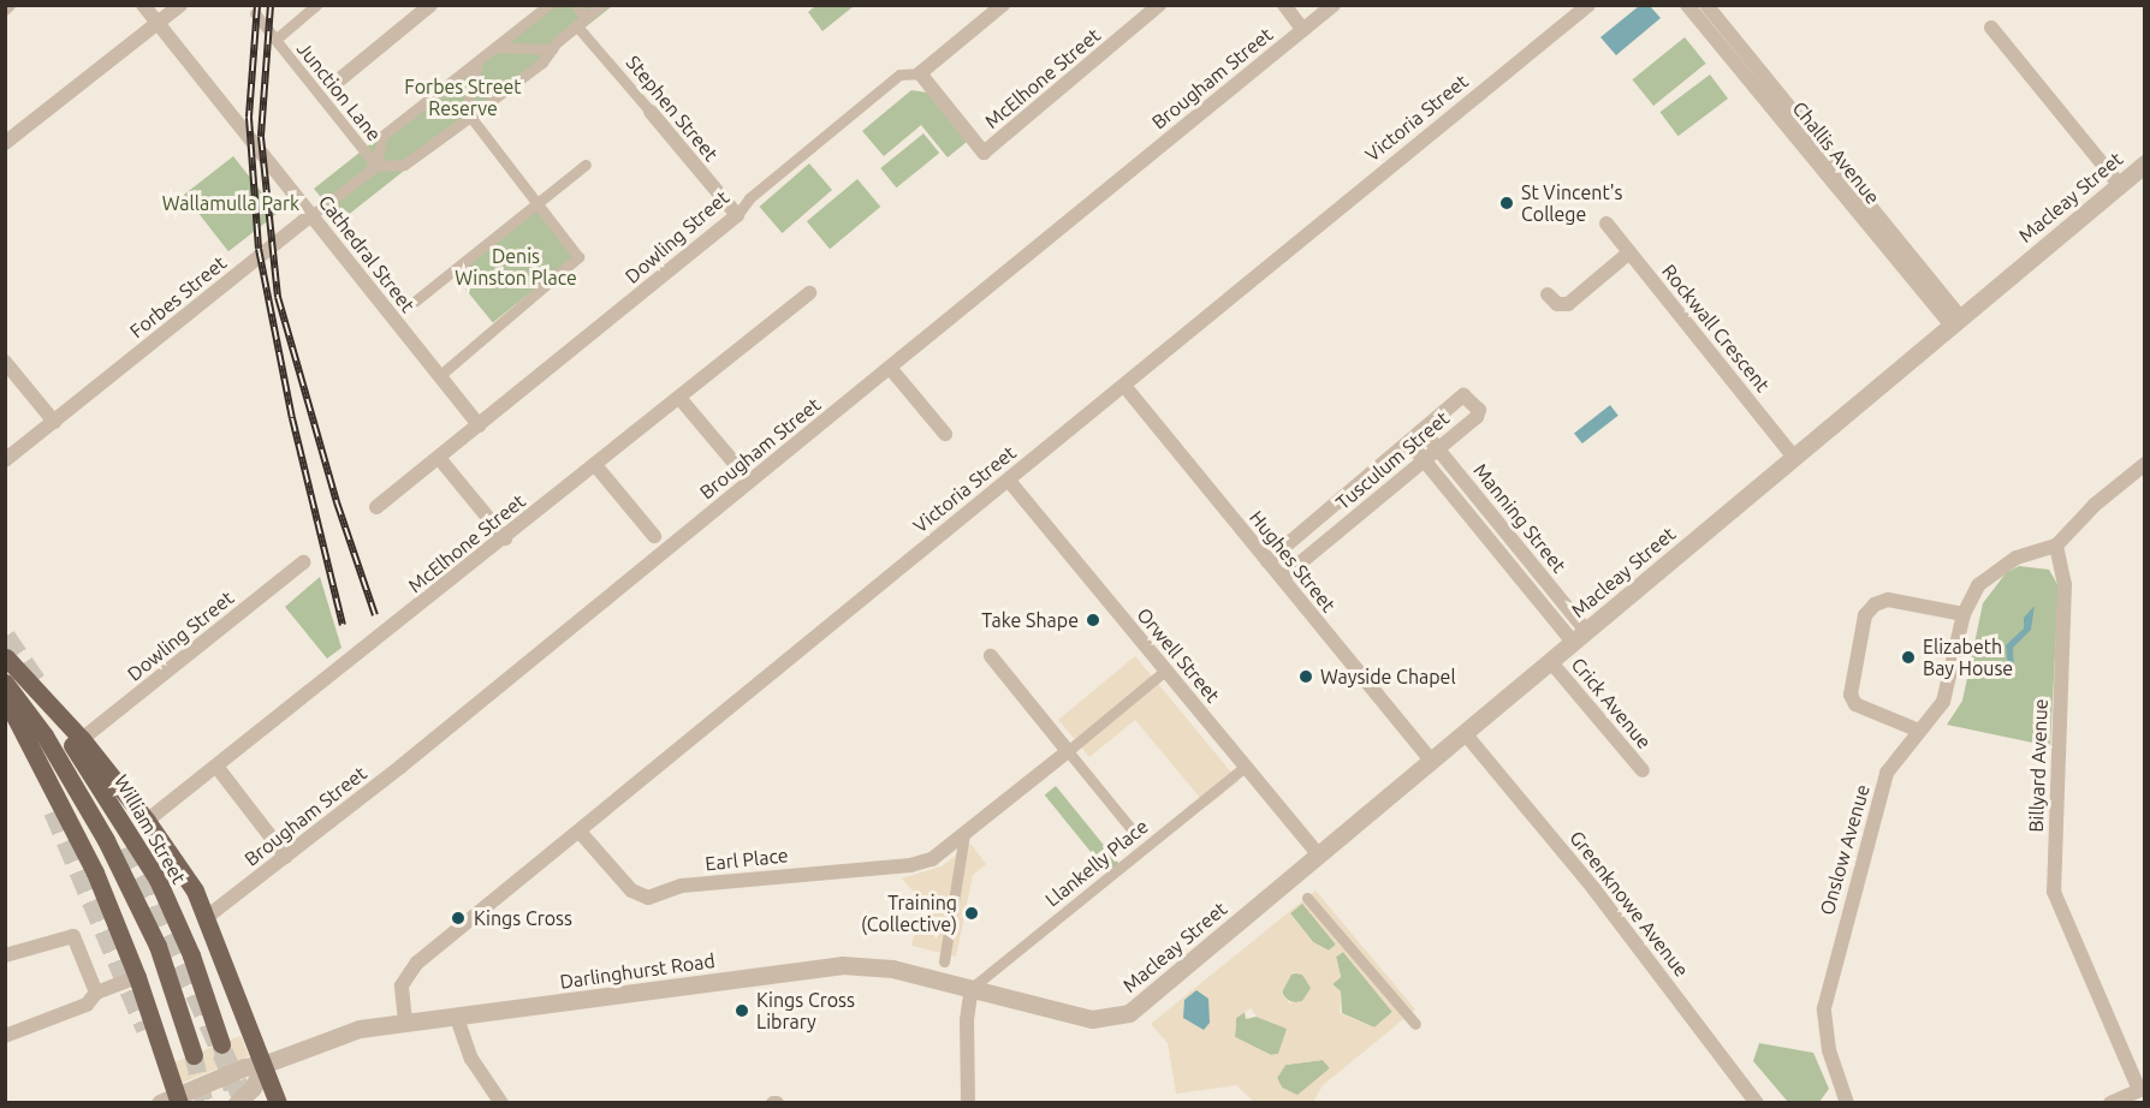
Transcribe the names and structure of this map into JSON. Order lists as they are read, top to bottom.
{
  "streets": {
    "main road": ["William Street"],
    "street": [
      "McElhone Street",
      "Brougham Street",
      "Junction Lane",
      "Stephen Street",
      "Victoria Street",
      "Challis Avenue",
      "Macleay Street",
      "Dowling Street",
      "Cathedral Street",
      "Forbes Street",
      "Rockwall Crescent",
      "Tusculum Street",
      "Manning Street",
      "Hughes Street",
      "Orwell Street",
      "Crick Avenue",
      "Billyard Avenue",
      "Onslow Avenue",
      "Earl Place",
      "Llankelly Place",
      "Greenknowe Avenue",
      "Darlinghurst Road"
    ]
  },
  "crossings": [
    ["McElhone Street", "Dowling Street"],
    ["Junction Lane", "Forbes Street"],
    ["Stephen Street", "Dowling Street"],
    ["Stephen Street", "Forbes Street"],
    ["Victoria Street", "Hughes Street"],
    ["Victoria Street", "Orwell Street"],
    ["Victoria Street", "Earl Place"],
    ["Victoria Street", "Darlinghurst Road"],
    ["Challis Avenue", "Macleay Street"],
    ["Macleay Street", "Rockwall Crescent"],
    ["Macleay Street", "Manning Street"],
    ["Macleay Street", "Hughes Street"],
    ["Macleay Street", "Orwell Street"],
    ["Macleay Street", "Crick Avenue"],
    ["Macleay Street", "Greenknowe Avenue"],
    ["Macleay Street", "Darlinghurst Road"],
    ["Dowling Street", "Cathedral Street"],
    ["Cathedral Street", "Forbes Street"],
    ["Tusculum Street", "Manning Street"],
    ["Tusculum Street", "Hughes Street"],
    ["Orwell Street", "Llankelly Place"],
    ["Billyard Avenue", "Onslow Avenue"],
    ["Llankelly Place", "Darlinghurst Road"]
  ],
  "parks": ["Forbes Street Reserve", "Wallamulla Park", "Denis Winston Place"],
  "places": [
    "St Vincent's College",
    "Take Shape",
    "Elizabeth Bay House",
    "Wayside Chapel",
    "Training (Collective)",
    "Kings Cross",
    "Kings Cross Library"
  ]
}
